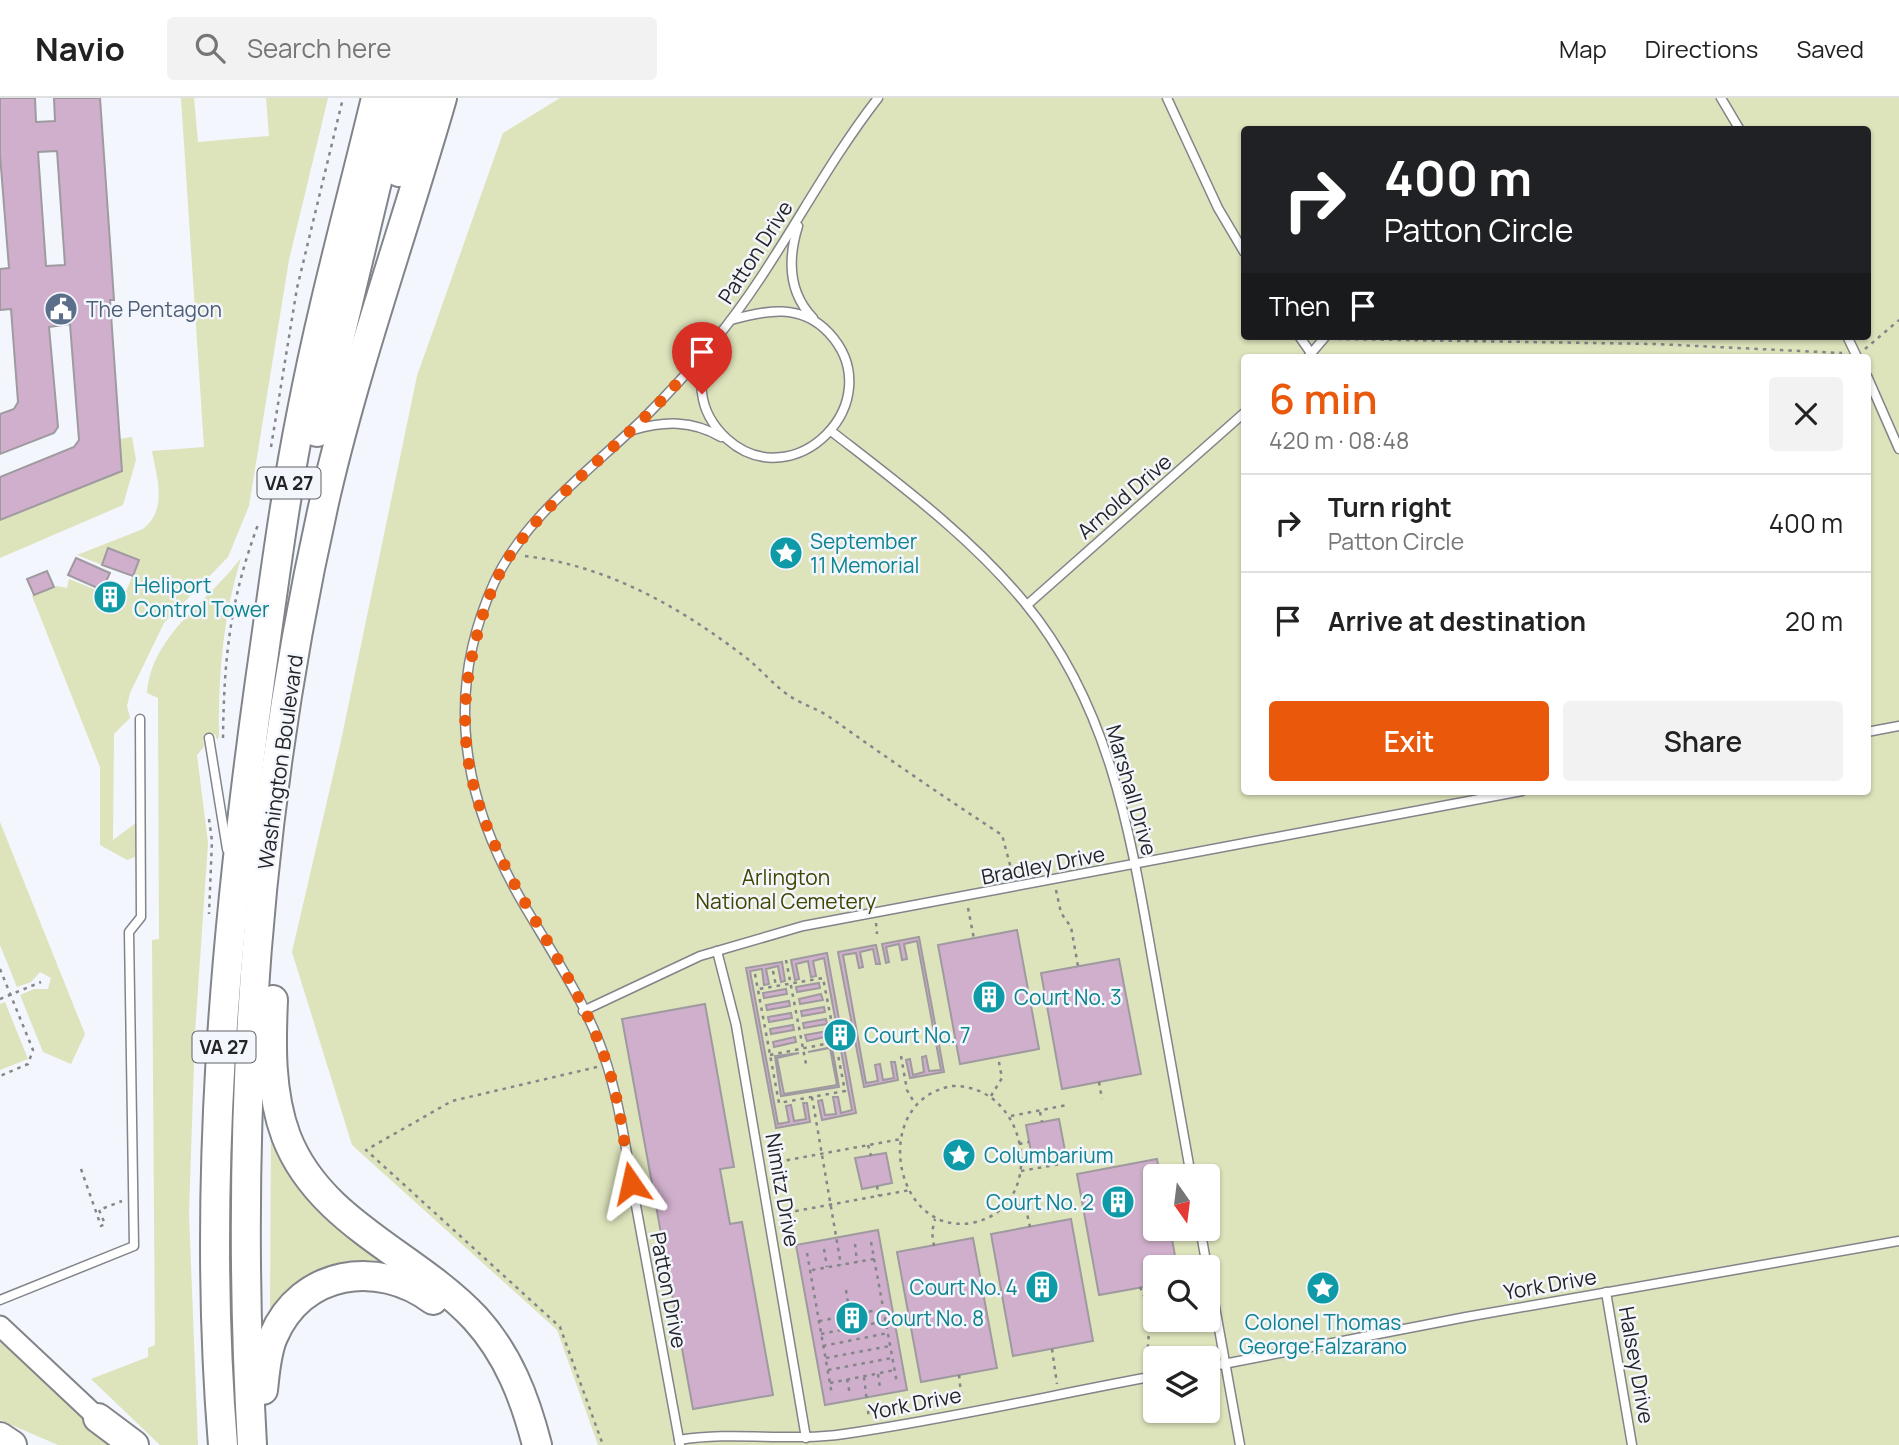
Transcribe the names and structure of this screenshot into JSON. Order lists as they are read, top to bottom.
{
  "streets": {
    "highway": ["VA 27", "Washington Boulevard"],
    "lane": [
      "Patton Drive",
      "Arnold Drive",
      "Marshall Drive",
      "Bradley Drive",
      "Nimitz Drive",
      "York Drive",
      "Halsey Drive"
    ]
  },
  "crossings": [
    ["Patton Drive", "Marshall Drive"],
    ["Patton Drive", "Bradley Drive"],
    ["Patton Drive", "York Drive"],
    ["Arnold Drive", "Marshall Drive"],
    ["Marshall Drive", "Bradley Drive"],
    ["Bradley Drive", "Nimitz Drive"],
    ["Nimitz Drive", "York Drive"],
    ["York Drive", "Halsey Drive"]
  ],
  "parks": ["Arlington National Cemetery"],
  "places": {
    "public building": ["The Pentagon"],
    "place": ["September 11 Memorial", "Columbarium", "Colonel Thomas George Falzarano"],
    "building": [
      "Heliport Control Tower",
      "Court No. 3",
      "Court No. 7",
      "Court No. 2",
      "Court No. 4",
      "Court No. 8"
    ]
  },
  "north": "bottom",
  "page": {
    "header": "Navio",
    "search": "Search here",
    "nav": ["Map", "Directions", "Saved"],
    "turn": ["400 m", "Patton Circle"],
    "then": "Then",
    "heading": ["6 min", "420 m · 08:48"],
    "list": [
      {
        "name": "Turn right",
        "note": "Patton Circle",
        "value": "400 m"
      },
      {
        "name": "Arrive at destination",
        "value": "20 m"
      }
    ],
    "buttons": ["Exit", "Share"]
  }
}
